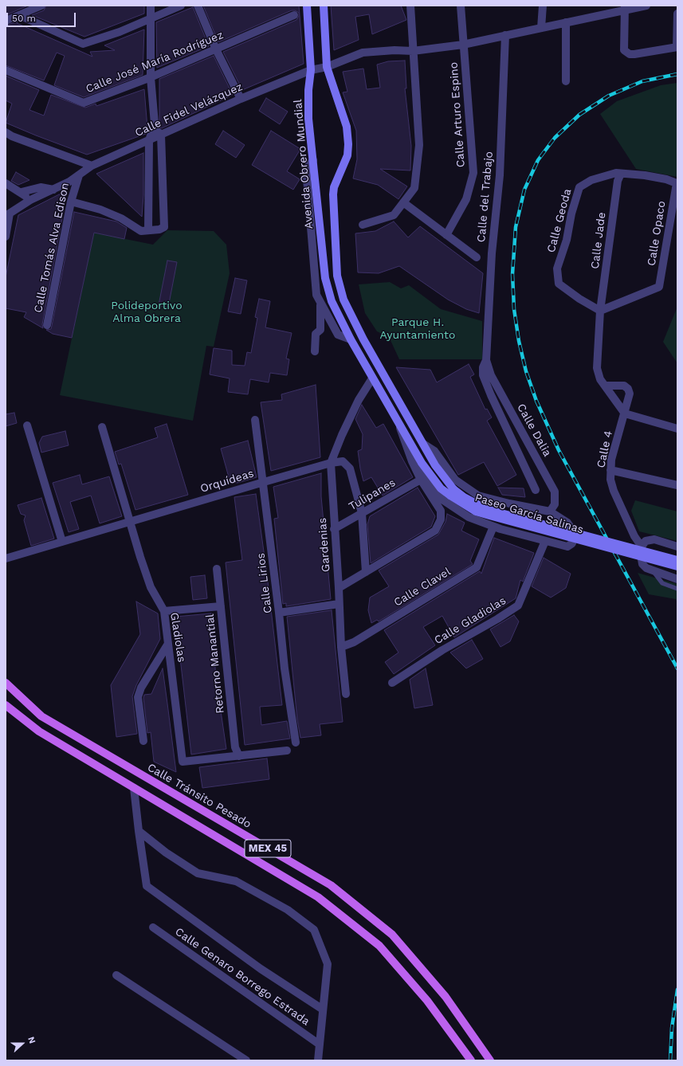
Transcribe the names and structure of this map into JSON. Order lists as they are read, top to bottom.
{
  "streets": {
    "main road": [
      "Avenida Obrero Mundial",
      "Paseo García Salinas",
      "Calle Tránsito Pesado",
      "MEX 45"
    ],
    "street": [
      "Calle José María Rodríguez",
      "Calle Fidel Velázquez",
      "Calle Arturo Espino",
      "Calle del Trabajo",
      "Calle Geoda",
      "Calle Opaco",
      "Calle Jade",
      "Calle Tomás Alva Edison",
      "Calle Dalia",
      "Calle 4",
      "Orquídeas",
      "Tulipanes",
      "Gardenias",
      "Calle Lirios",
      "Calle Clavel",
      "Calle Gladiolas",
      "Gladiolas",
      "Retorno Manantial",
      "Calle Genaro Borrego Estrada"
    ]
  },
  "crossings": [
    ["Calle Fidel Velázquez", "Calle Arturo Espino"],
    ["Calle Fidel Velázquez", "Avenida Obrero Mundial"],
    ["Calle Fidel Velázquez", "Calle del Trabajo"],
    ["Calle Fidel Velázquez", "Calle Tomás Alva Edison"],
    ["Calle Fidel Velázquez", "Paseo García Salinas"],
    ["Avenida Obrero Mundial", "Paseo García Salinas"],
    ["Calle del Trabajo", "Calle Dalia"],
    ["Calle Geoda", "Calle Opaco"],
    ["Calle Geoda", "Calle Jade"],
    ["Calle Opaco", "Calle Jade"],
    ["Calle Jade", "Calle 4"],
    ["Orquídeas", "Gardenias"],
    ["Orquídeas", "Calle Lirios"],
    ["Orquídeas", "Gladiolas"],
    ["Tulipanes", "Gardenias"],
    ["Paseo García Salinas", "Gardenias"],
    ["Gardenias", "Calle Clavel"],
    ["Gladiolas", "Retorno Manantial"]
  ],
  "parks": ["Polideportivo Alma Obrera", "Parque H. Ayuntamiento"],
  "scale_bar": "50 m",
  "north": "right"
}
